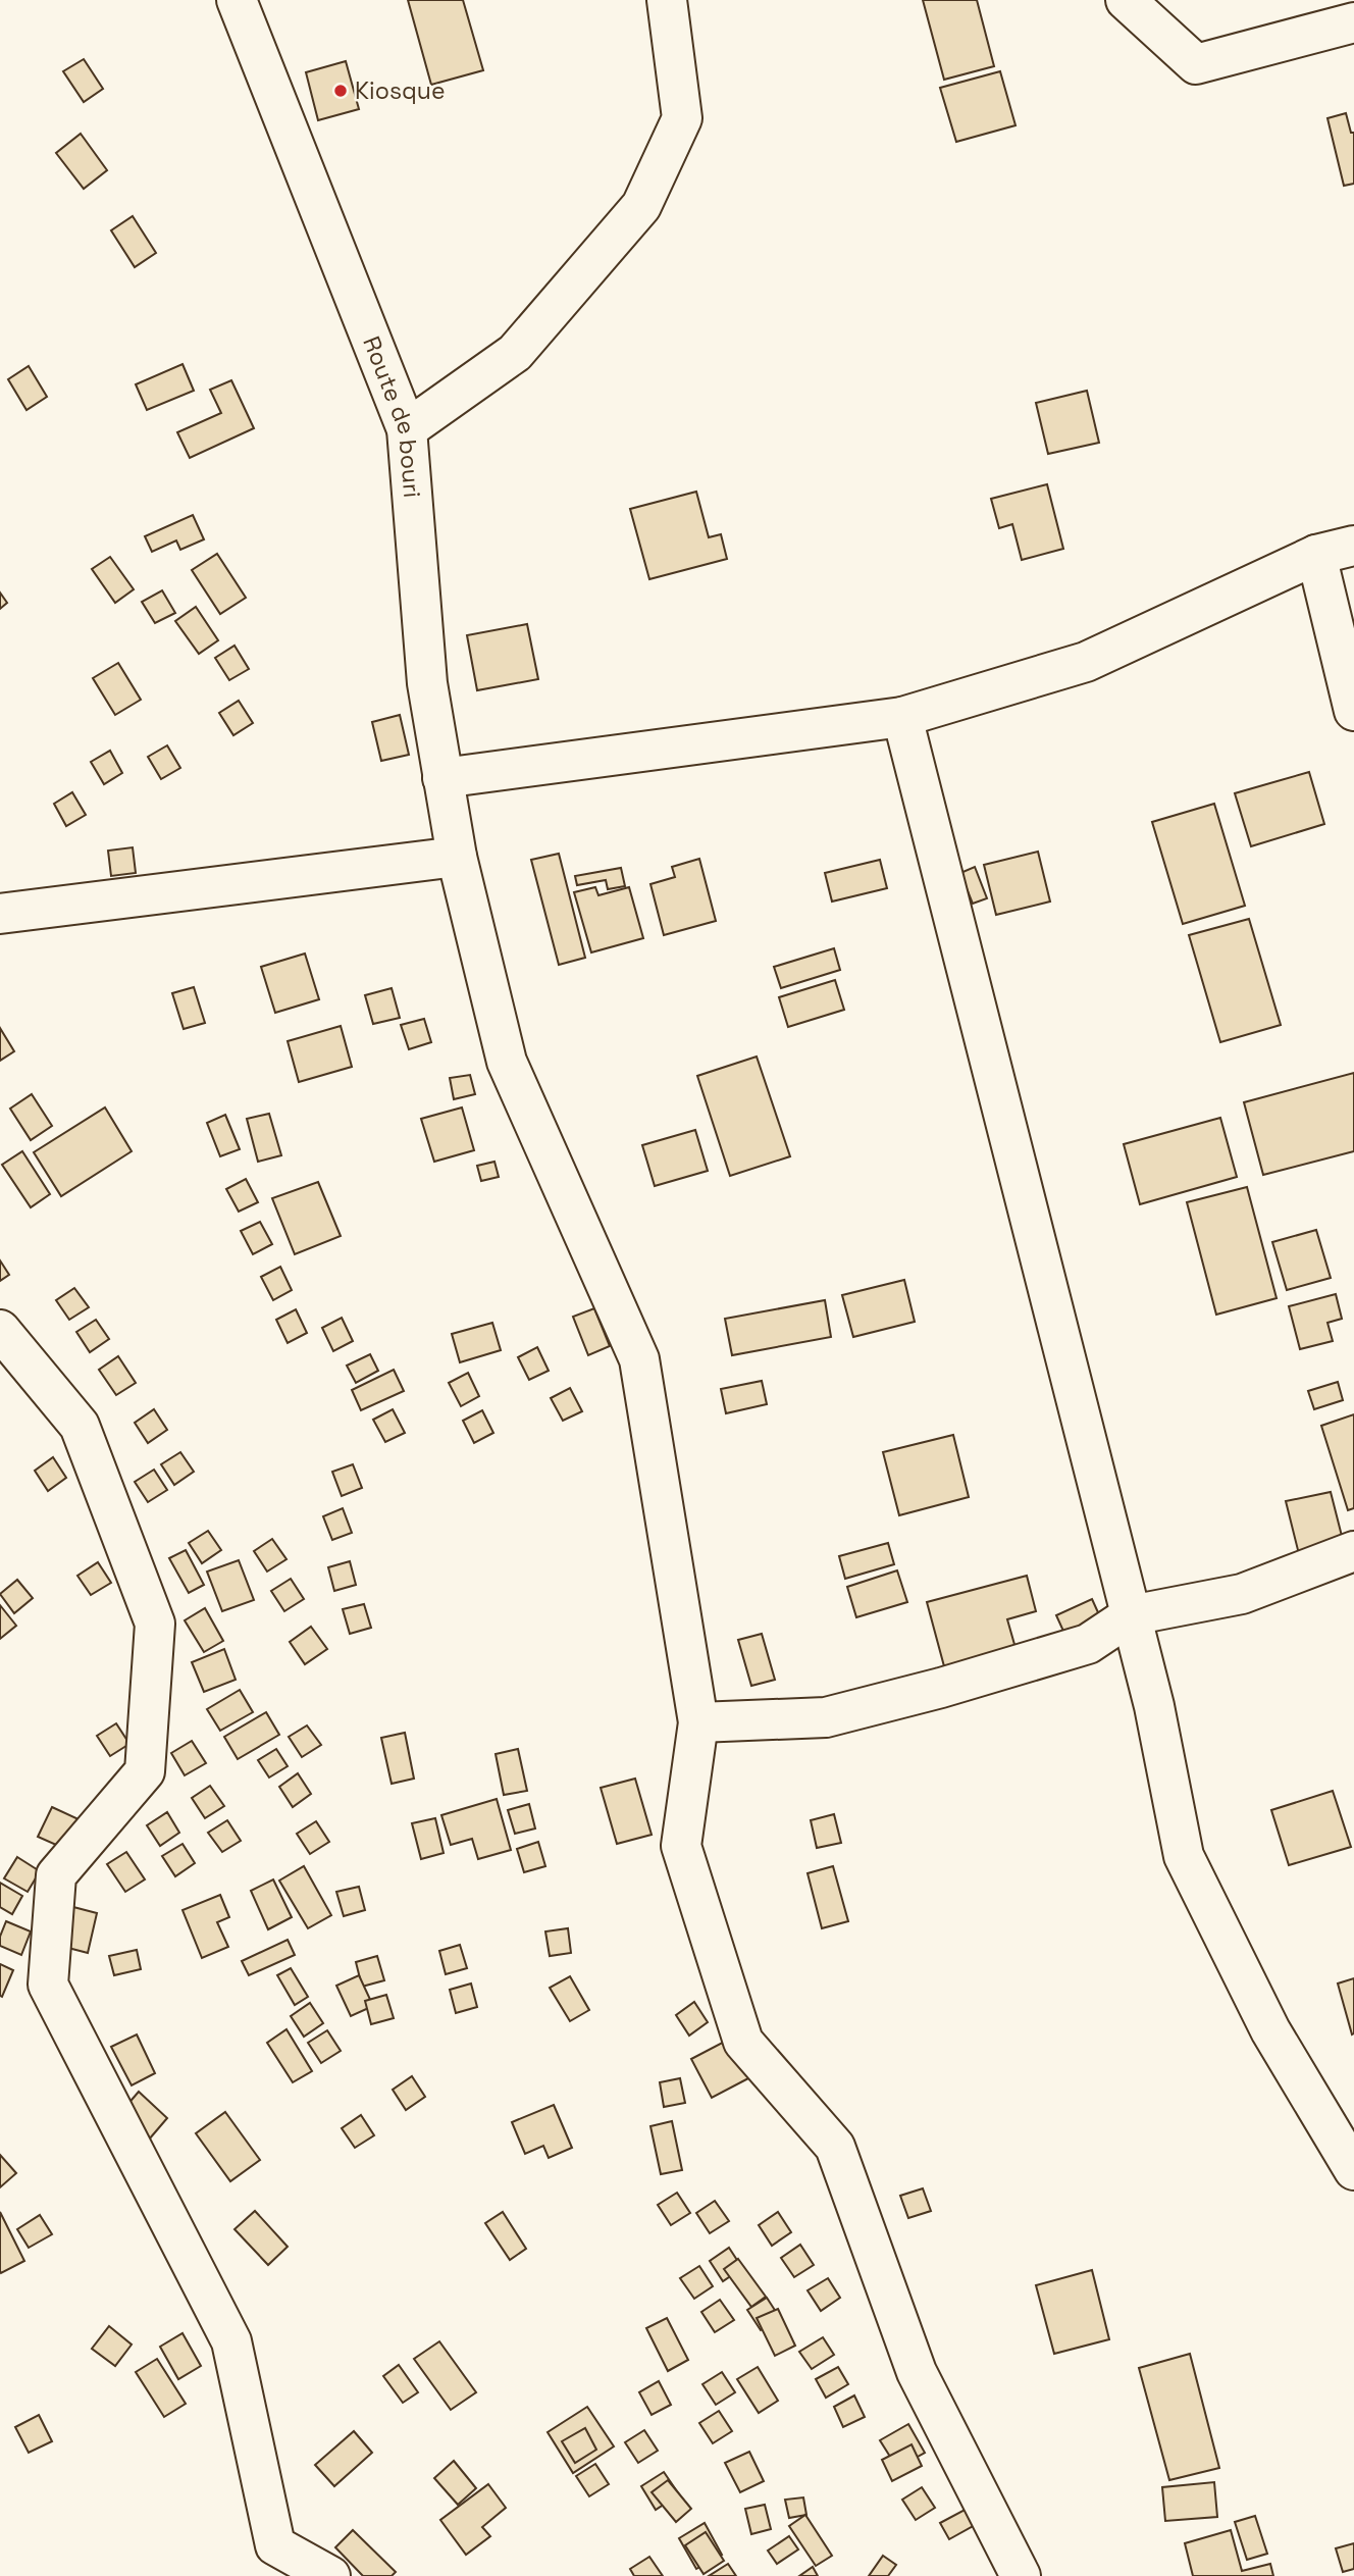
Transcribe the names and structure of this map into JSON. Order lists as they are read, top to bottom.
{
  "streets": {
    "street": ["Route de bouri"]
  },
  "places": ["Kiosque"]
}
